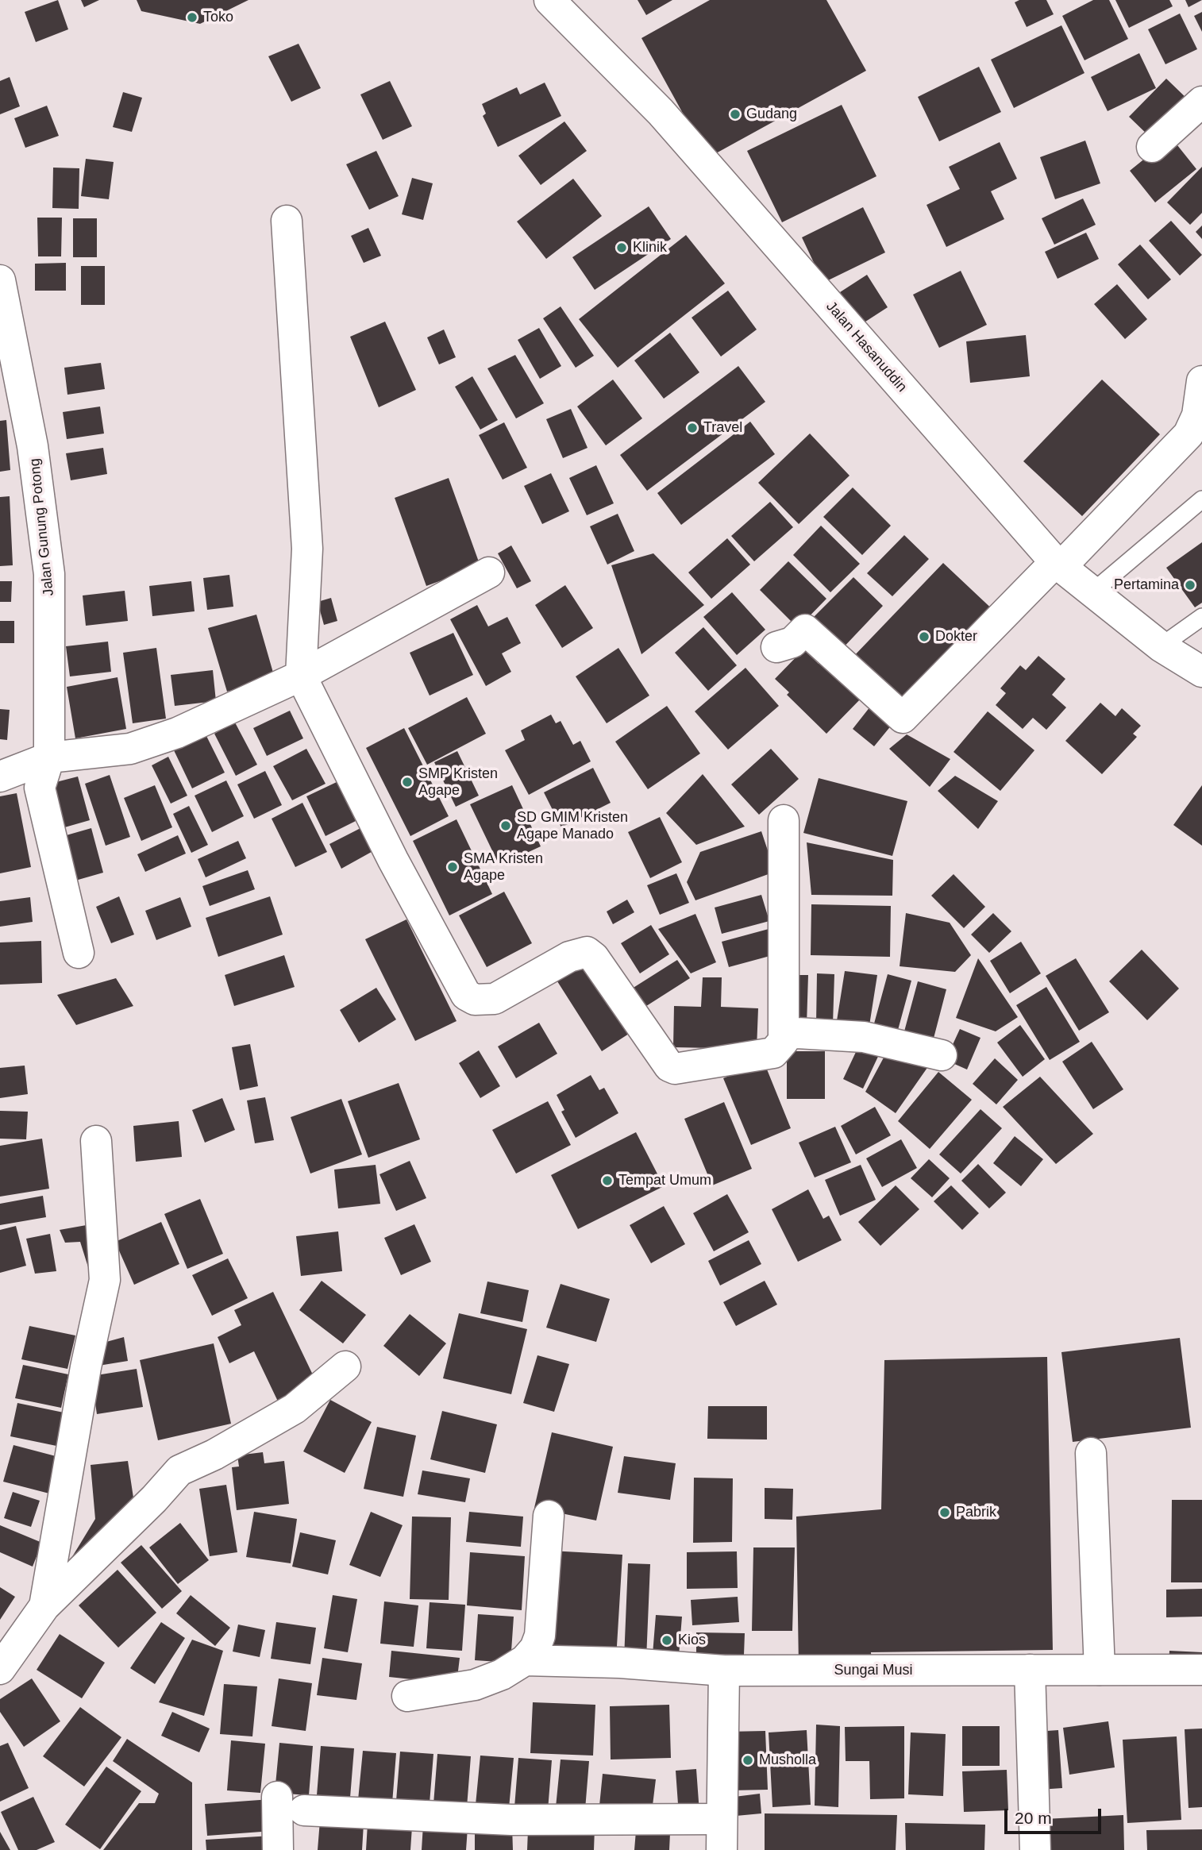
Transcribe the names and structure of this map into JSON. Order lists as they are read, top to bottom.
{
  "streets": {
    "main road": ["Jalan Hasanuddin", "Jalan Gunung Potong", "Sungai Musi"]
  },
  "places": [
    "Toko",
    "Gudang",
    "Klinik",
    "Travel",
    "Pertamina",
    "Dokter",
    "SMP Kristen Agape",
    "SD GMIM Kristen Agape Manado",
    "SMA Kristen Agape",
    "Tempat Umum",
    "Pabrik",
    "Kios",
    "Musholla"
  ],
  "scale_bar": "20 m"
}
